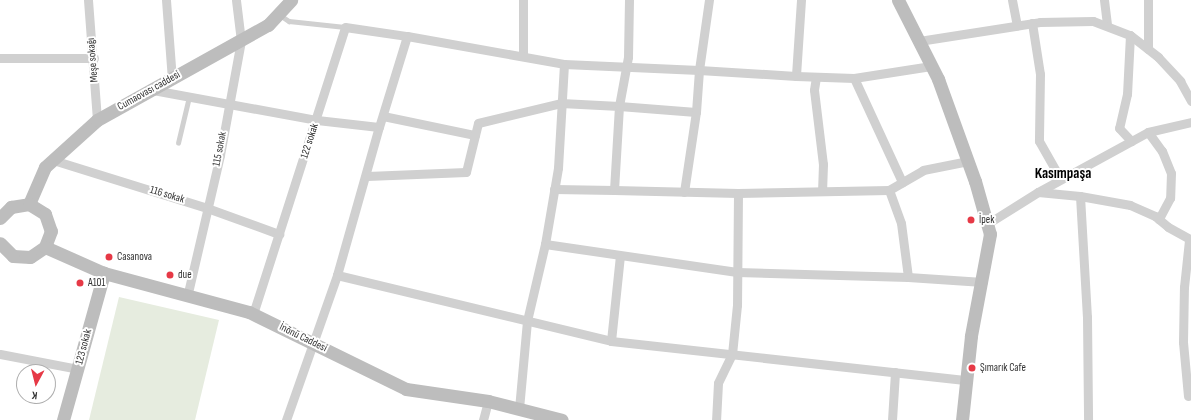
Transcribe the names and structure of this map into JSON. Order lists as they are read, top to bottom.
{
  "streets": {
    "main road": ["Cumaovası caddesi", "İnönü Caddesi", "123 sokak"],
    "street": [
      "Meşe sokağı",
      "122 sokak",
      "115 sokak",
      "116 sokak"
    ]
  },
  "crossings": [
    ["Meşe sokağı", "Cumaovası caddesi"],
    ["Cumaovası caddesi", "115 sokak"],
    ["Cumaovası caddesi", "116 sokak"],
    ["122 sokak", "116 sokak"],
    ["122 sokak", "İnönü Caddesi"],
    ["115 sokak", "116 sokak"],
    ["115 sokak", "İnönü Caddesi"],
    ["İnönü Caddesi", "123 sokak"]
  ],
  "districts": ["Kasımpaşa"],
  "places": [
    "İpek",
    "Casanova",
    "due",
    "A101",
    "Şımarık Cafe"
  ],
  "north": "bottom"
}
